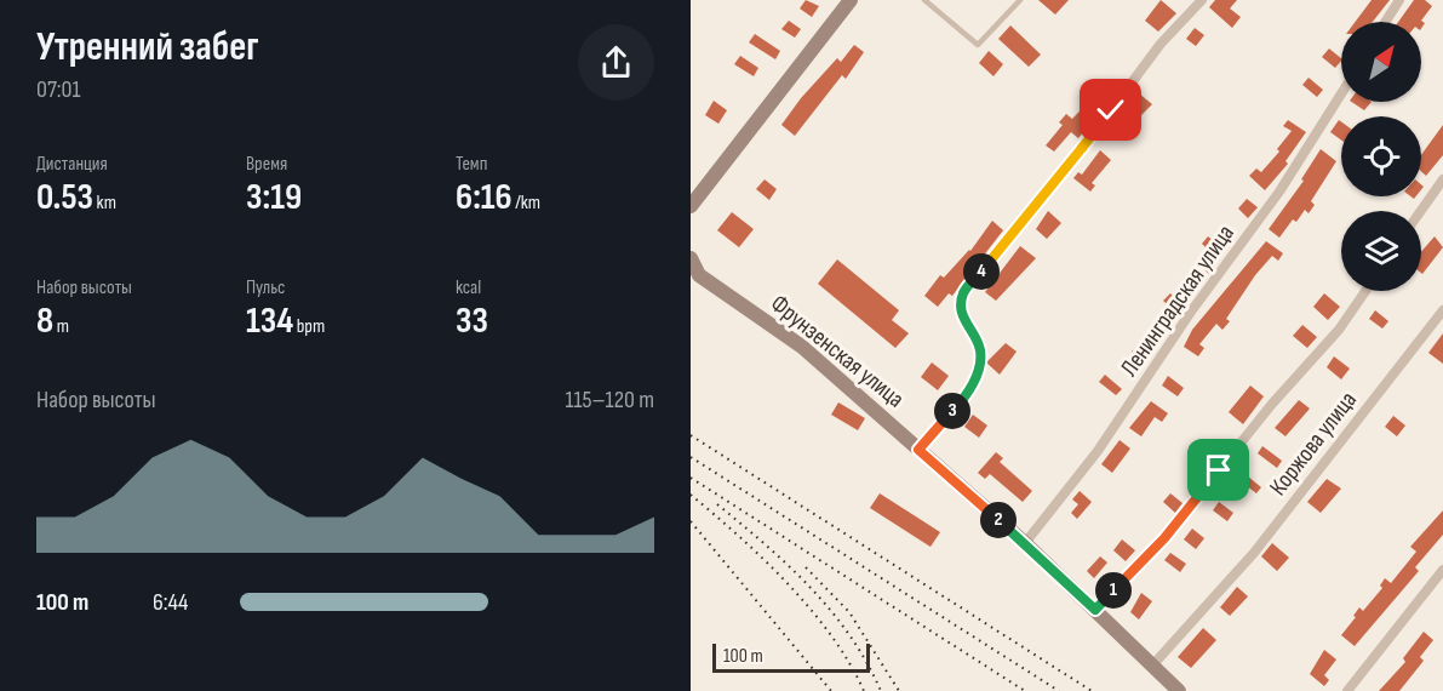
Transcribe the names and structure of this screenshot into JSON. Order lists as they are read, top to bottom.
{
  "streets": {
    "street": ["Ленинградская улица", "Фрунзенская улица", "Коржова улица"]
  },
  "crossings": [
    ["Ленинградская улица", "Фрунзенская улица"],
    ["Фрунзенская улица", "Коржова улица"]
  ],
  "scale_bar": "100 m",
  "north": "top right",
  "page": {
    "heading": ["Утренний забег", "07:01"],
    "stats": [
      ["Дистанция", "0.53 km"],
      ["Время", "3:19"],
      ["Темп", "6:16 /km"],
      ["Набор высоты", "8 m"],
      ["Пульс", "134 bpm"],
      ["kcal", "33"]
    ],
    "pins": [
      "4",
      "3",
      "2",
      "1"
    ],
    "chart": ["Набор высоты", "115–120 m"],
    "list": [
      {
        "name": "100 m",
        "note": "6:44"
      }
    ],
    "scale": "100 m"
  }
}
